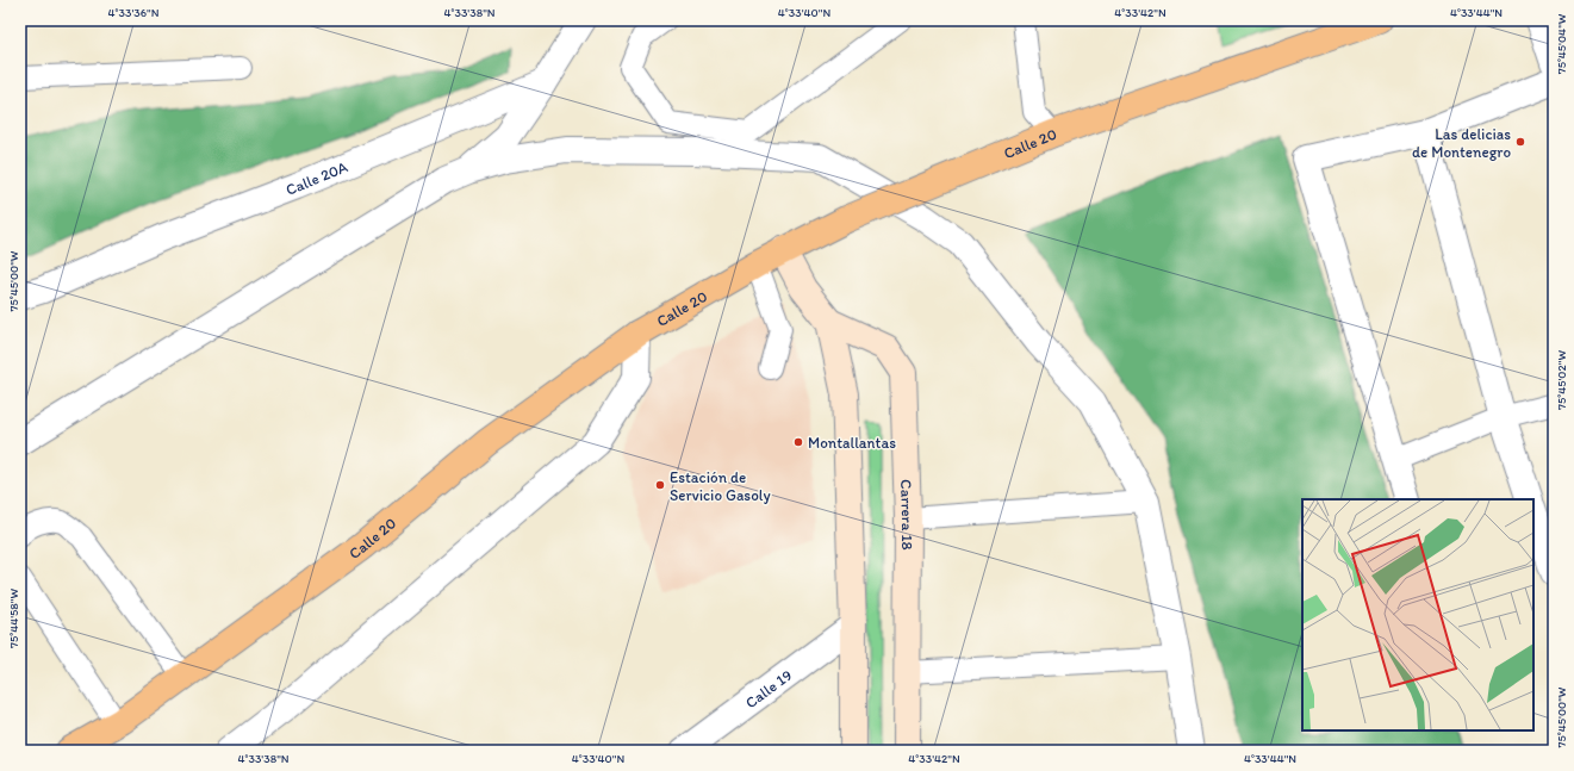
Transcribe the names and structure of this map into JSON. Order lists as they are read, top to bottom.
{
  "streets": {
    "main road": ["Calle 20", "Carrera 18"],
    "street": ["Calle 20A", "Calle 19"]
  },
  "crossings": [
    ["Calle 20", "Carrera 18"],
    ["Carrera 18", "Calle 19"]
  ],
  "places": ["Las delicias de Montenegro", "Montallantas", "Estación de Servicio Gasoly"],
  "coordinates": [
    "4°33'36\"N",
    "4°33'38\"N",
    "4°33'40\"N",
    "4°33'42\"N",
    "4°33'44\"N",
    "75°45'04\"W",
    "75°45'00\"W",
    "75°45'02\"W",
    "75°44'58\"W"
  ]
}
